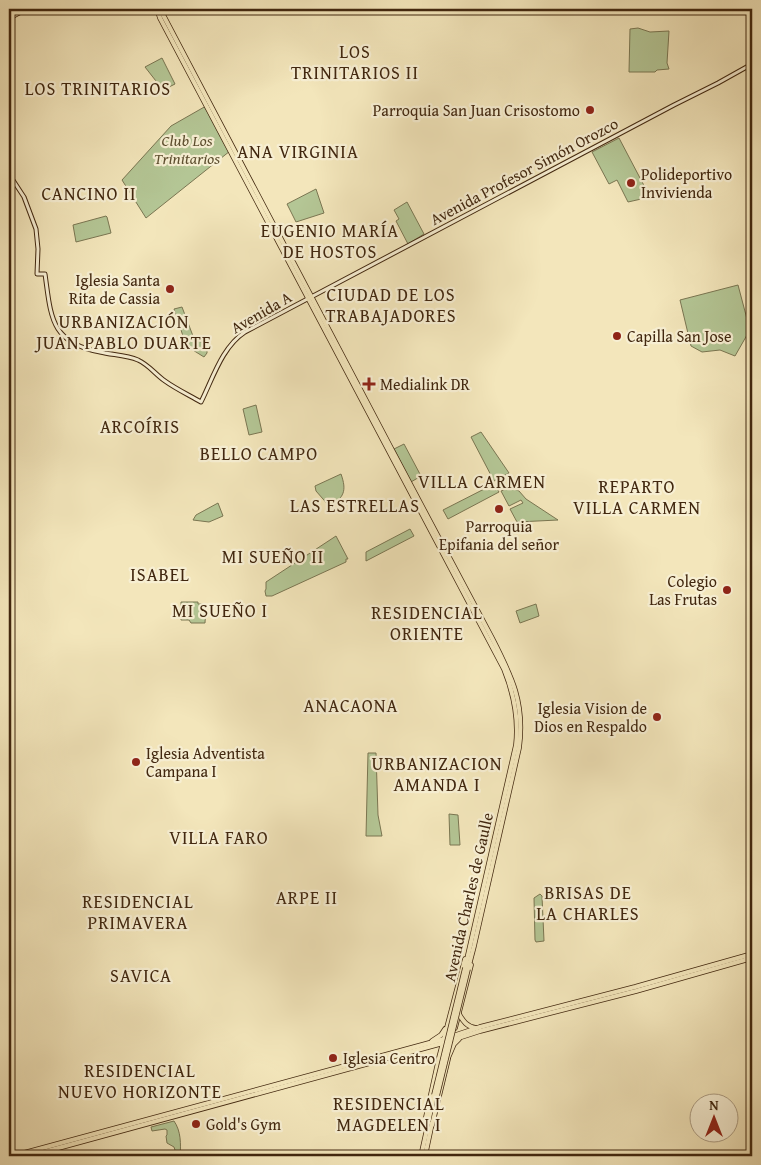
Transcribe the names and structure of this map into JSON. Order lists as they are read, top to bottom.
{
  "streets": {
    "main road": ["Avenida Profesor Simón Orozco", "Avenida A", "Avenida Charles de Gaulle"]
  },
  "crossings": [
    ["Avenida Profesor Simón Orozco", "Avenida A"],
    ["Avenida Profesor Simón Orozco", "Avenida Charles de Gaulle"],
    ["Avenida A", "Avenida Charles de Gaulle"]
  ],
  "districts": [
    "LOS TRINITARIOS II",
    "LOS TRINITARIOS",
    "ANA VIRGINIA",
    "CANCINO II",
    "EUGENIO MARÍA DE HOSTOS",
    "CIUDAD DE LOS TRABAJADORES",
    "URBANIZACIÓN JUAN PABLO DUARTE",
    "ARCOÍRIS",
    "BELLO CAMPO",
    "VILLA CARMEN",
    "REPARTO VILLA CARMEN",
    "LAS ESTRELLAS",
    "MI SUEÑO II",
    "ISABEL",
    "MI SUEÑO I",
    "RESIDENCIAL ORIENTE",
    "ANACAONA",
    "URBANIZACION AMANDA I",
    "VILLA FARO",
    "BRISAS DE LA CHARLES",
    "ARPE II",
    "RESIDENCIAL PRIMAVERA",
    "SAVICA",
    "RESIDENCIAL NUEVO HORIZONTE",
    "RESIDENCIAL MAGDELEN I"
  ],
  "parks": ["Club Los Trinitarios"],
  "places": {
    "other": [
      "Parroquia San Juan Crisostomo",
      "Polideportivo Invivienda",
      "Iglesia Santa Rita de Cassia",
      "Capilla San Jose",
      "Parroquia Epifania del señor",
      "Colegio Las Frutas",
      "Iglesia Vision de Dios en Respaldo",
      "Iglesia Adventista Campana I",
      "Iglesia Centro",
      "Gold's Gym"
    ],
    "health": ["Medialink DR"]
  },
  "north": "top"
}
